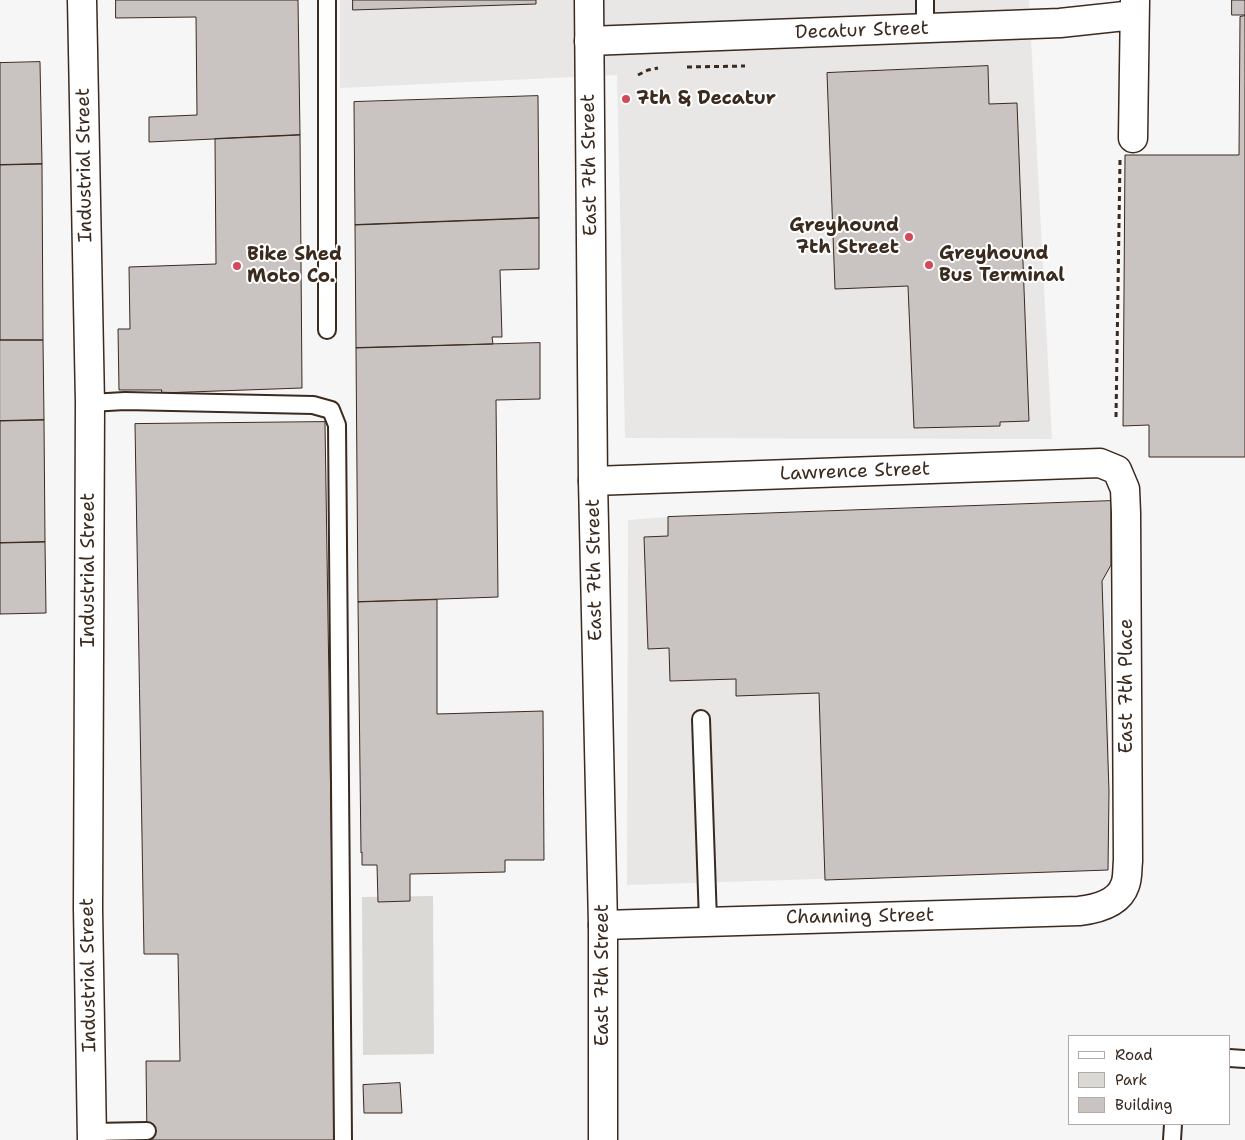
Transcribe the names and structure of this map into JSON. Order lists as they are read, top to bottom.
{
  "streets": {
    "street": [
      "Decatur Street",
      "Industrial Street",
      "East 7th Street",
      "Lawrence Street",
      "East 7th Place",
      "Channing Street"
    ]
  },
  "crossings": [
    ["Decatur Street", "East 7th Street"],
    ["East 7th Street", "Lawrence Street"],
    ["East 7th Street", "Channing Street"],
    ["Lawrence Street", "East 7th Place"],
    ["East 7th Place", "Channing Street"]
  ],
  "places": [
    "7th & Decatur",
    "Greyhound 7th Street",
    "Greyhound Bus Terminal",
    "Bike Shed Moto Co."
  ],
  "legend": ["Road", "Park", "Building"]
}
